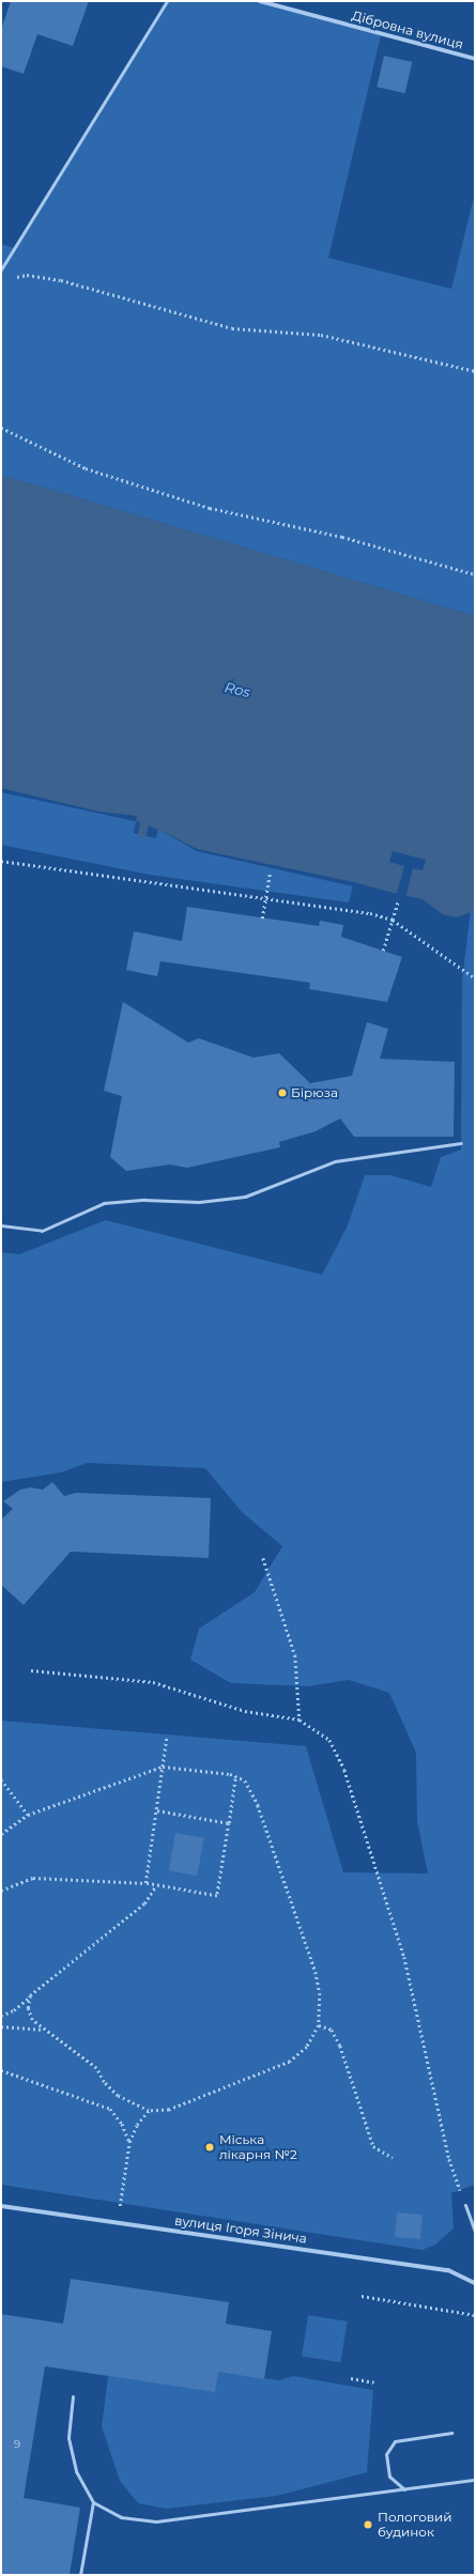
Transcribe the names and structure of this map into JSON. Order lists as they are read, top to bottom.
{
  "streets": {
    "street": ["Дібровна вулиця", "вулиця Ігоря Зінича"]
  },
  "water": ["Ros"],
  "places": ["Бірюза", "Міська лікарня №2", "Пологовий будинок"],
  "house_numbers": ["9"]
}
